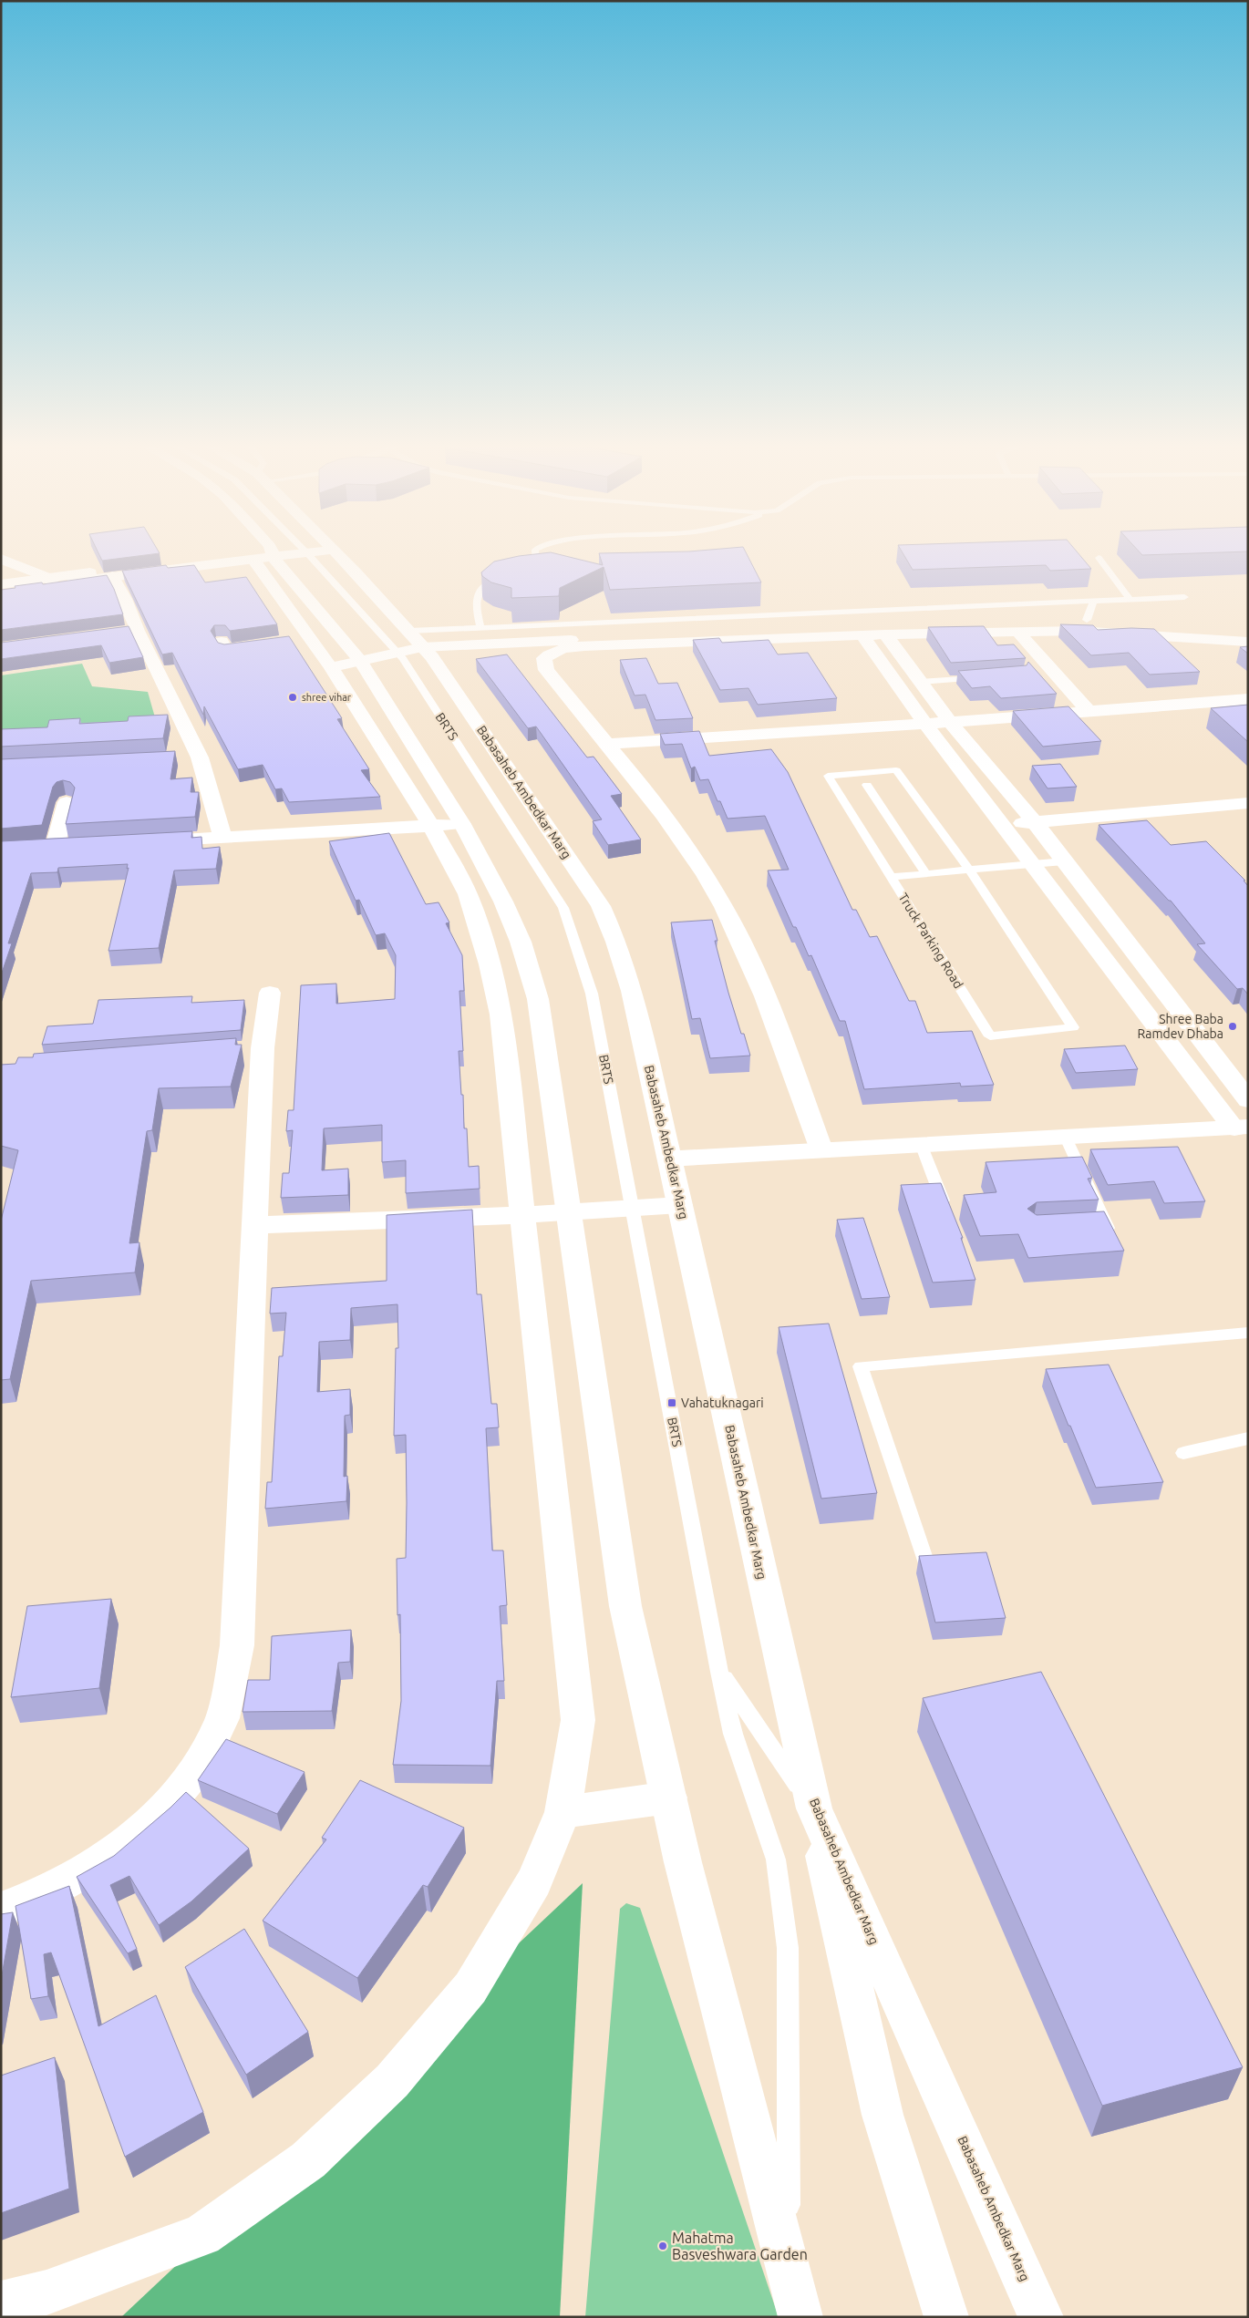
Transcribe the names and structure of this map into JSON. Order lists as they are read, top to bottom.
{
  "streets": {
    "street": ["Babasaheb Ambedkar Marg"],
    "lane": ["BRTS", "Truck Parking Road"]
  },
  "crossings": [
    ["BRTS", "Babasaheb Ambedkar Marg"]
  ],
  "places": {
    "other": ["shree vihar", "Shree Baba Ramdev Dhaba", "Mahatma Basveshwara Garden"],
    "transit": ["Vahatuknagari"]
  }
}
